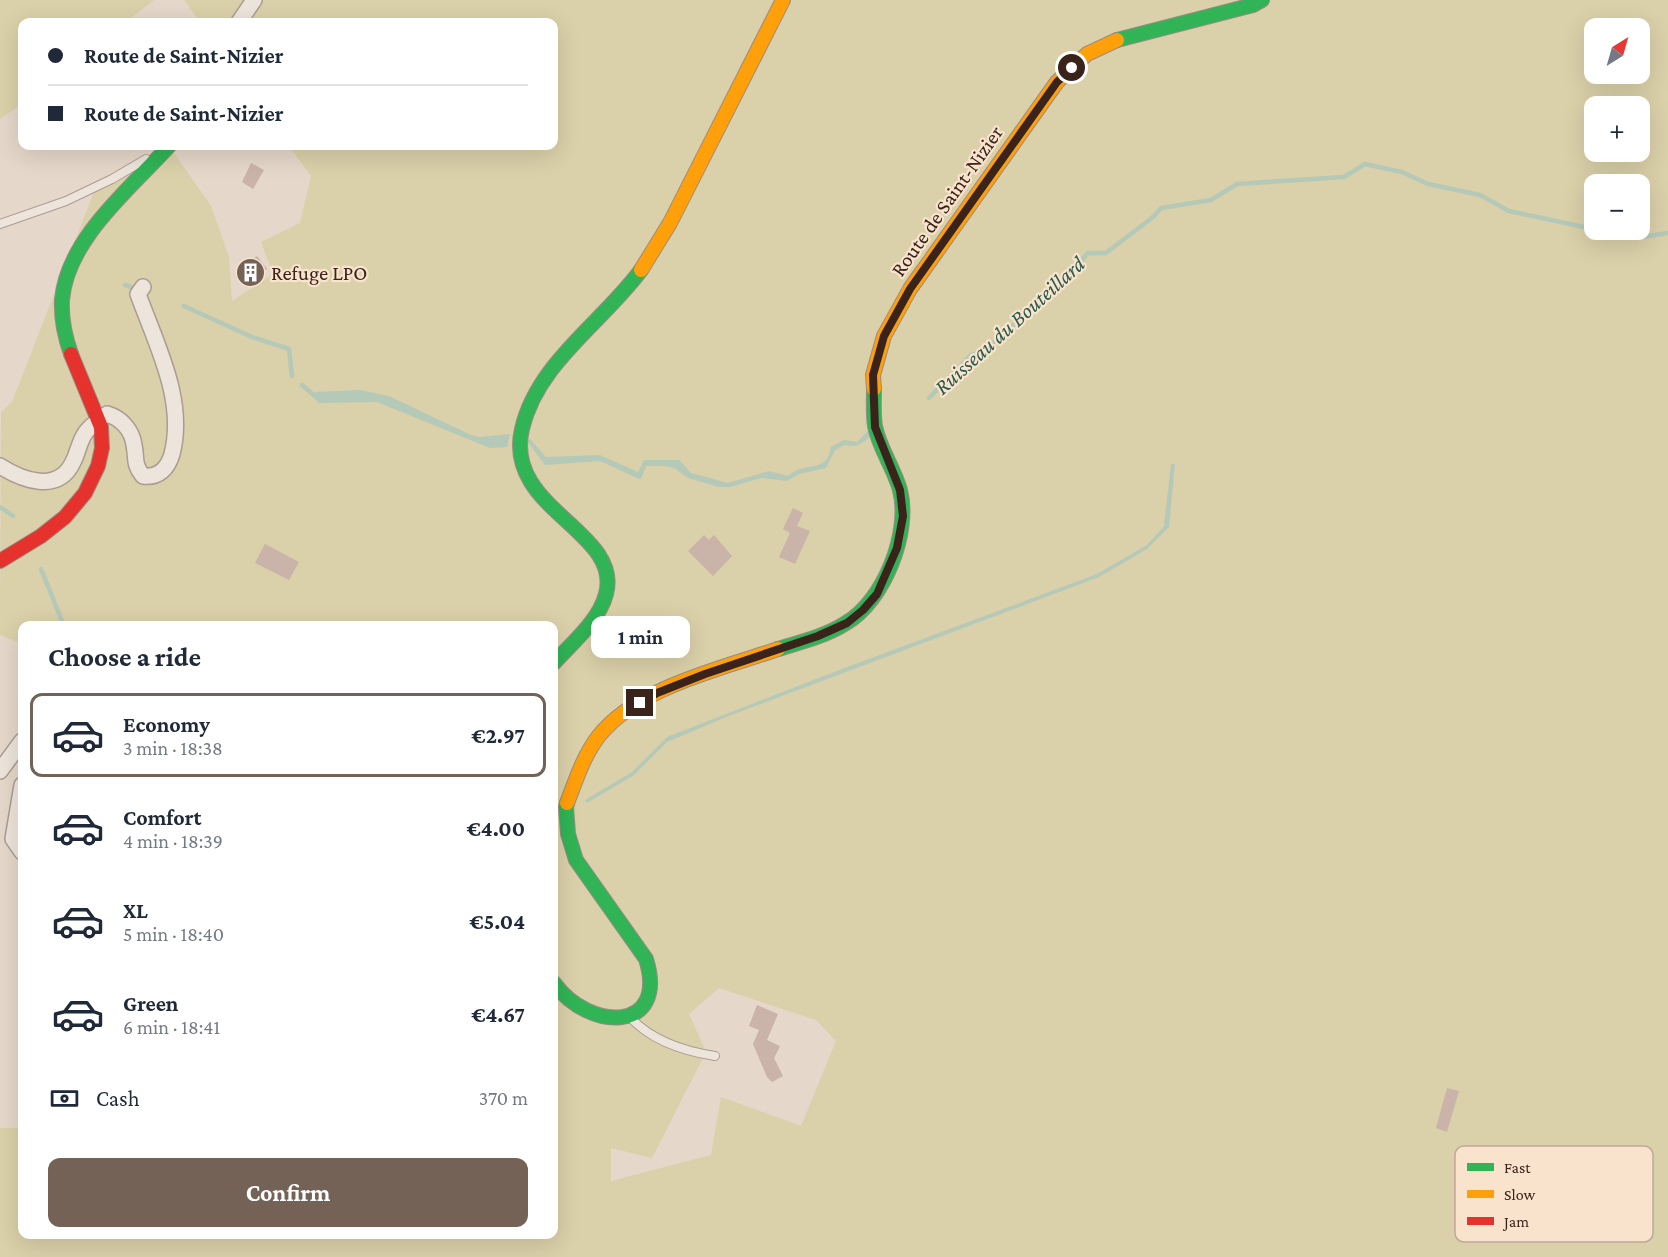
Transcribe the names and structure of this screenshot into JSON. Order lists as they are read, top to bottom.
{
  "streets": {
    "main road": ["Route de Saint-Nizier"]
  },
  "water": ["Ruisseau du Bouteillard"],
  "places": {
    "building": ["Refuge LPO"]
  },
  "legend": ["Fast", "Slow", "Jam"],
  "north": "top right",
  "page": {
    "map_buttons": ["+", "−"],
    "banner": ["Route de Saint-Nizier", "Route de Saint-Nizier"],
    "bubble": "1 min",
    "heading": "Choose a ride",
    "list": [
      {
        "name": "Economy",
        "note": "3 min · 18:38",
        "value": "€2.97"
      },
      {
        "name": "Comfort",
        "note": "4 min · 18:39",
        "value": "€4.00"
      },
      {
        "name": "XL",
        "note": "5 min · 18:40",
        "value": "€5.04"
      },
      {
        "name": "Green",
        "note": "6 min · 18:41",
        "value": "€4.67"
      }
    ],
    "pay": ["Cash", "370 m"],
    "buttons": "Confirm"
  }
}
